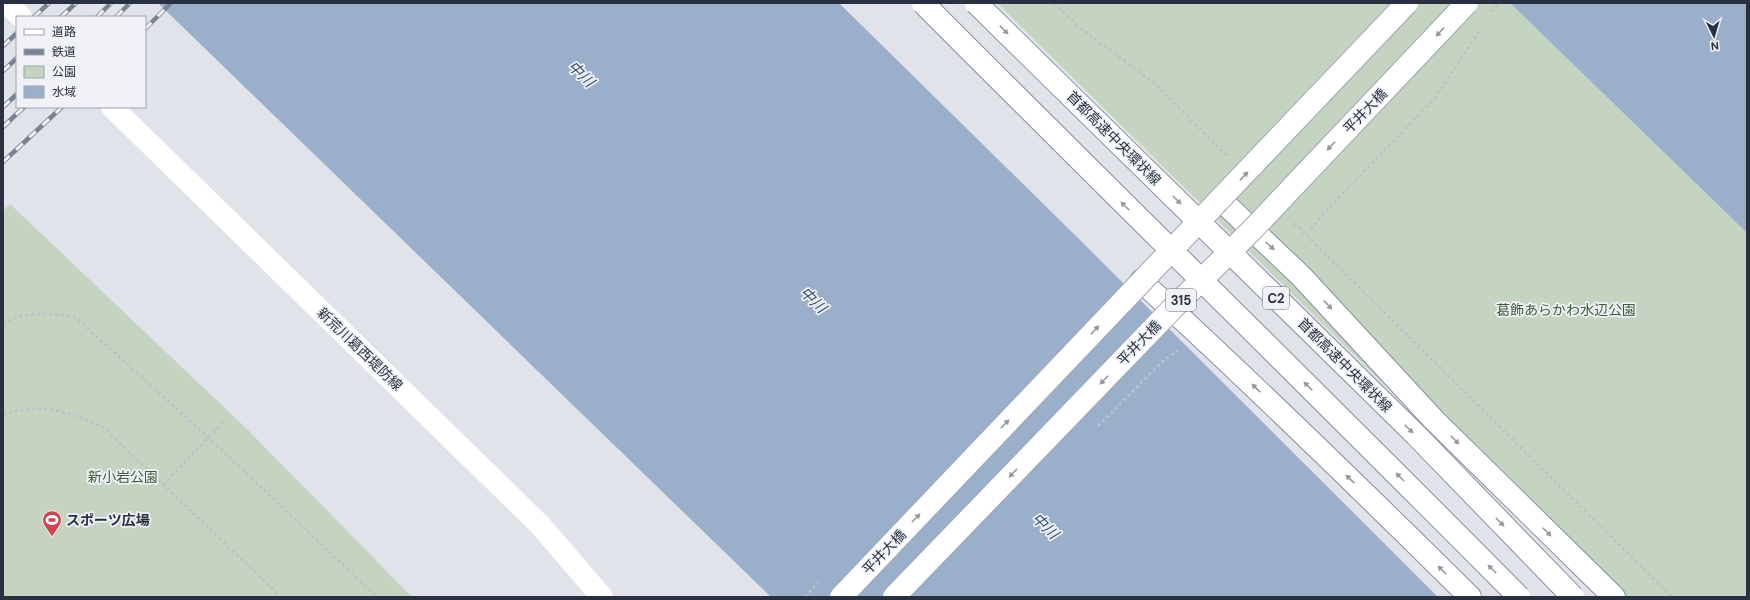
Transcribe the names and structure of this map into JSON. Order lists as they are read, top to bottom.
{
  "streets": {
    "main road": [
      "平井大橋",
      "首都高速中央環状線",
      "C2",
      "315",
      "新荒川葛西堤防線"
    ]
  },
  "water": ["中川"],
  "parks": ["葛飾あらかわ水辺公園", "新小岩公園"],
  "places": {
    "sports": ["スポーツ広場"]
  },
  "legend": [
    "道路",
    "鉄道",
    "公園",
    "水域"
  ],
  "north": "bottom"
}
